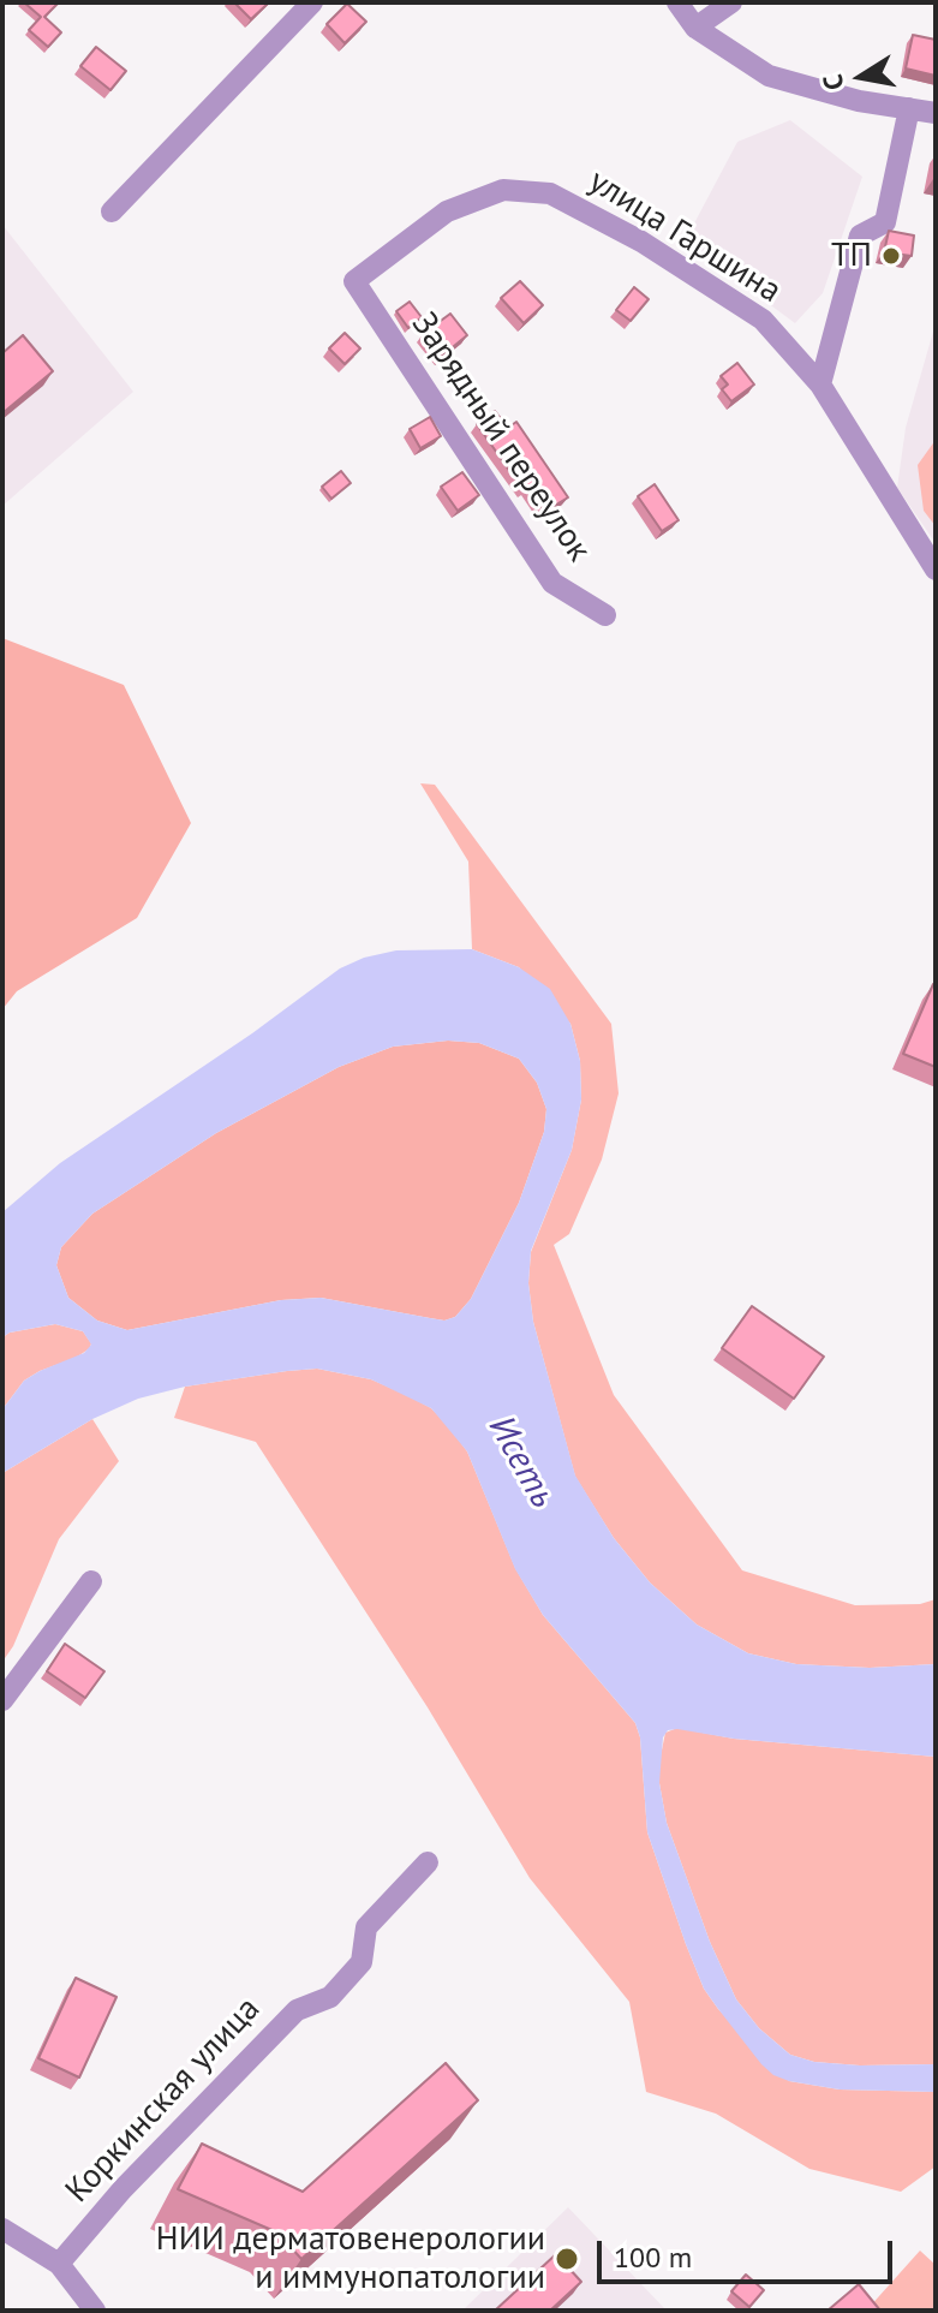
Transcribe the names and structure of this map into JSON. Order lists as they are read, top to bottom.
{
  "streets": {
    "street": ["улица Гаршина", "Зарядный переулок", "Коркинская улица"]
  },
  "crossings": [
    ["улица Гаршина", "Зарядный переулок"]
  ],
  "water": ["Исеть"],
  "places": ["ТП", "НИИ дерматовенерологии и иммунопатологии"],
  "scale_bar": "100 m",
  "north": "left"
}
